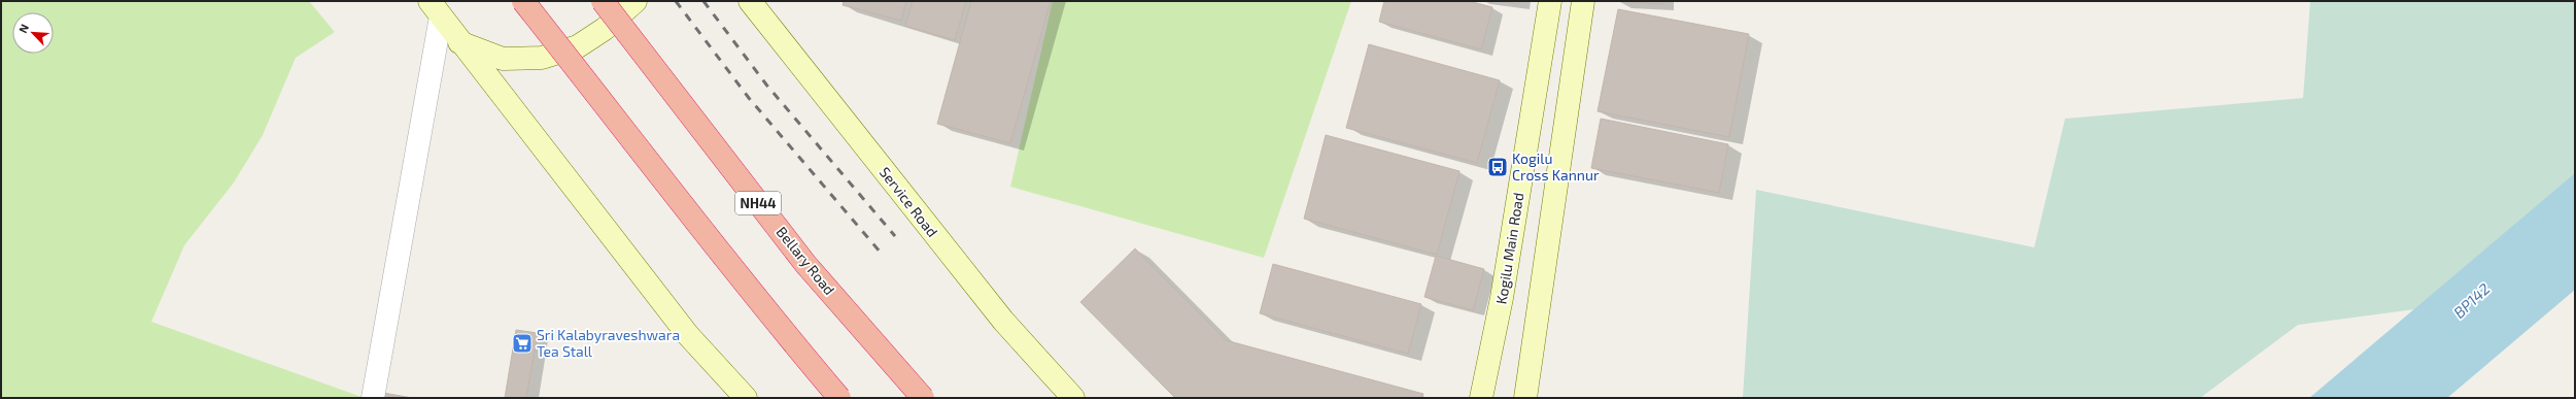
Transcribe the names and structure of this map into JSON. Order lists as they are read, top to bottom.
{
  "streets": {
    "highway": ["NH44", "Bellary Road"],
    "main road": ["Service Road", "Kogilu Main Road"]
  },
  "water": ["BP142"],
  "places": {
    "bus stop": ["Kogilu Cross Kannur"],
    "supermarket": ["Sri Kalabyraveshwara Tea Stall"]
  },
  "north": "top left"
}
